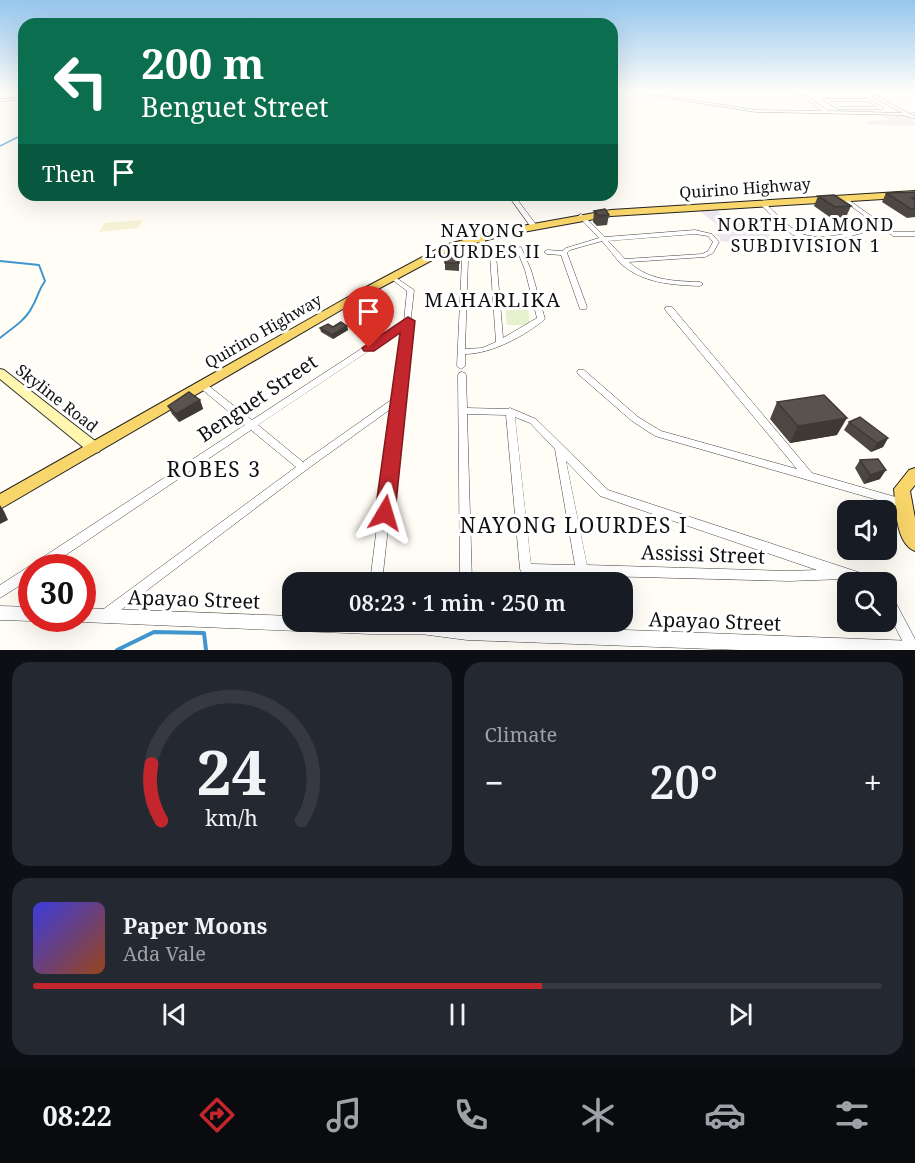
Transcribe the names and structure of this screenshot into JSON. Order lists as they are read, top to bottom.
{
  "streets": {
    "main road": ["Quirino Highway", "Skyline Road"],
    "street": ["Benguet Street", "Assissi Street", "Apayao Street"]
  },
  "crossings": [
    ["Quirino Highway", "Skyline Road"]
  ],
  "districts": [
    "NORTH DIAMOND SUBDIVISION 1",
    "NAYONG LOURDES II",
    "MAHARLIKA",
    "ROBES 3",
    "NAYONG LOURDES I"
  ],
  "page": {
    "turn": ["200 m", "Benguet Street"],
    "then": "Then",
    "limit": "30",
    "trip": "08:23 · 1 min · 250 m",
    "tile": "Climate",
    "heat": ["−", "20°", "+"],
    "song": ["Paper Moons", "Ada Vale"],
    "tabs": "08:22",
    "gauge": ["24", "km/h"]
  }
}
